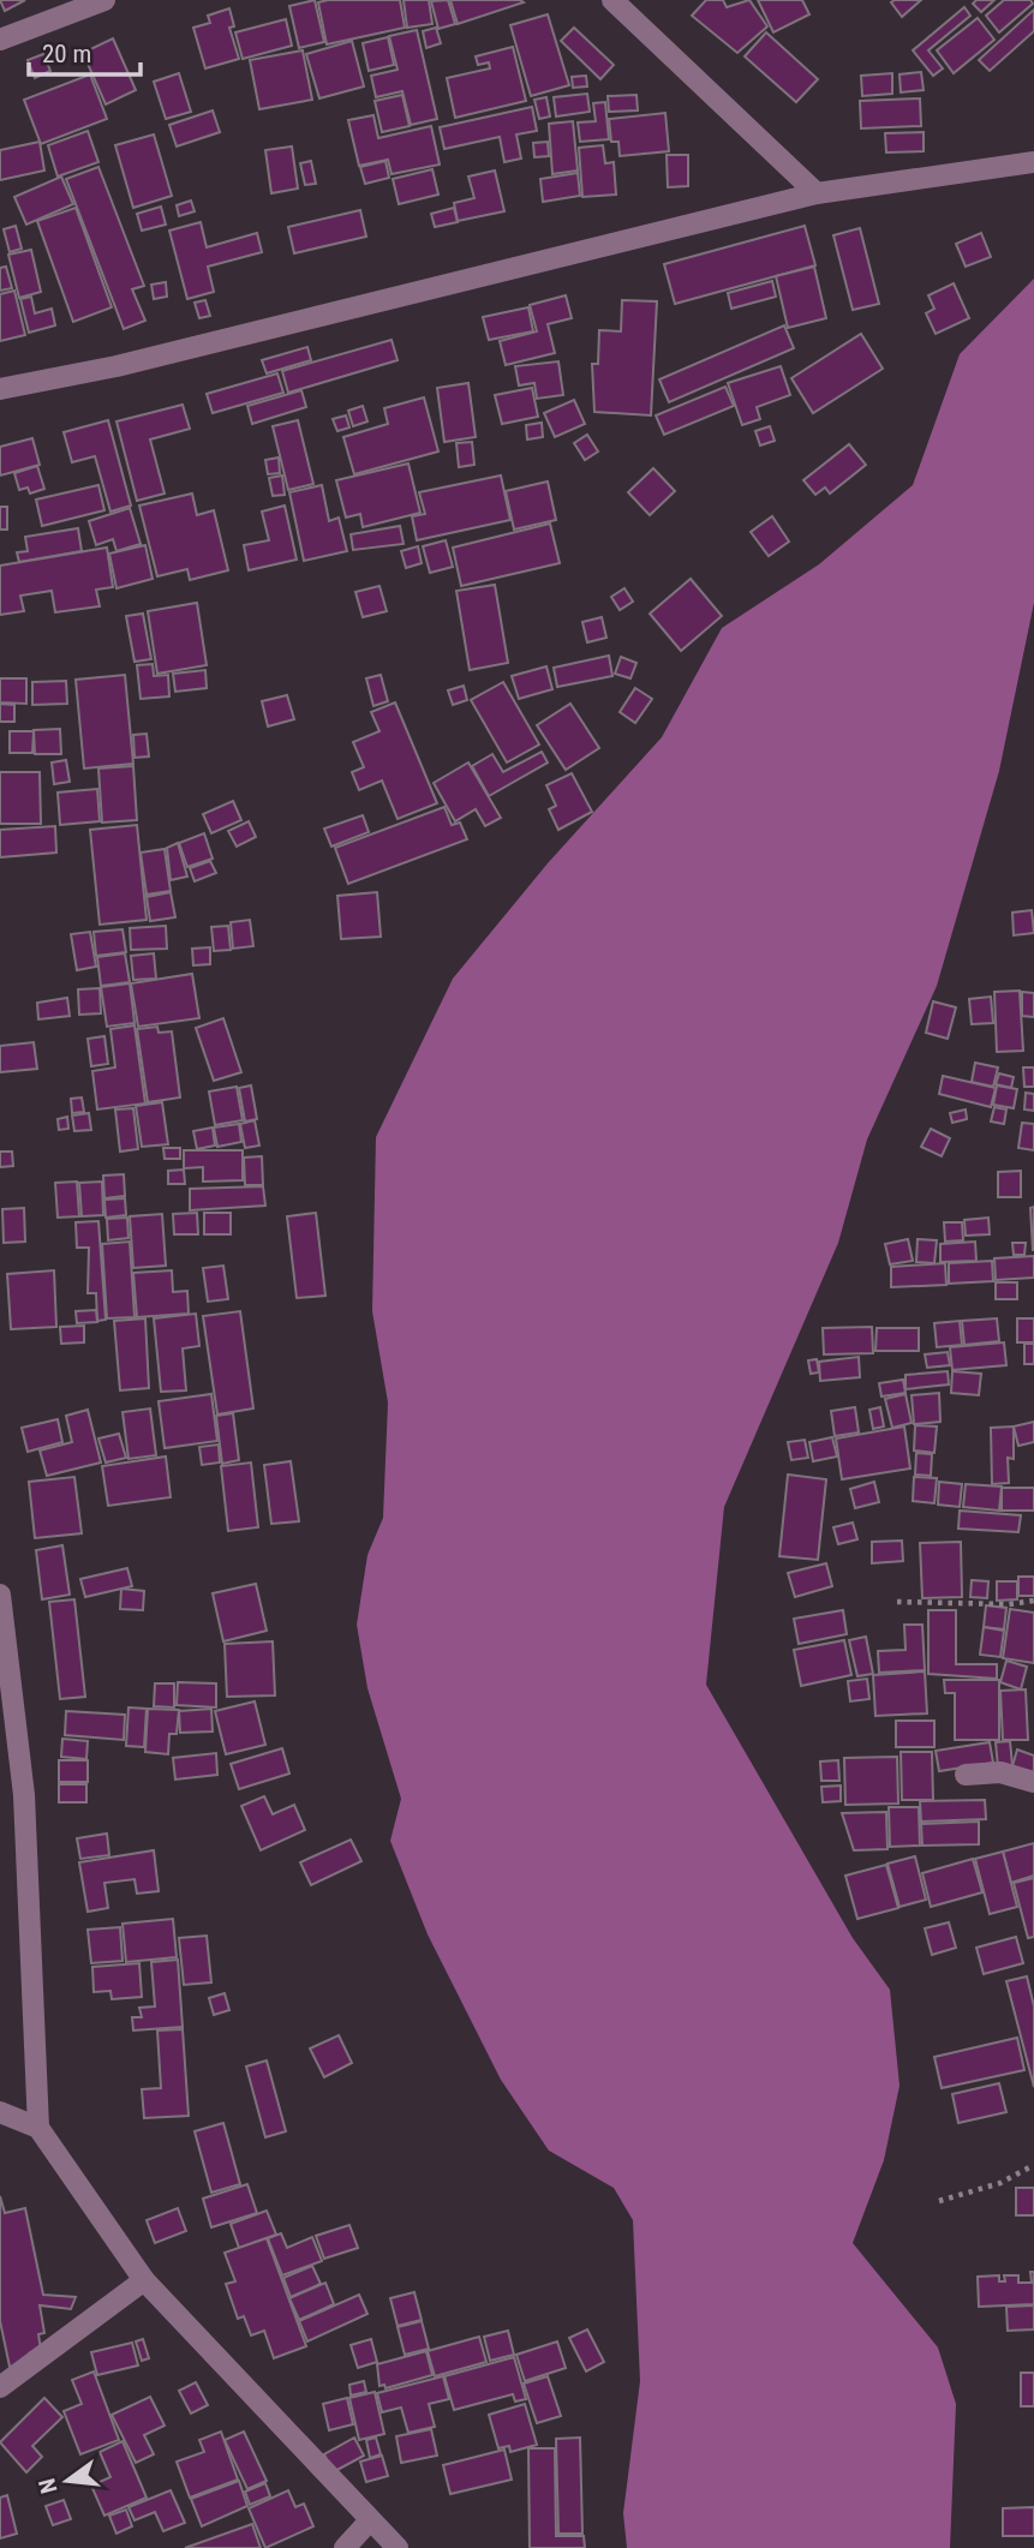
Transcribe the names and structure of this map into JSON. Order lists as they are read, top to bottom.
{
  "scale_bar": "20 m",
  "north": "left"
}
